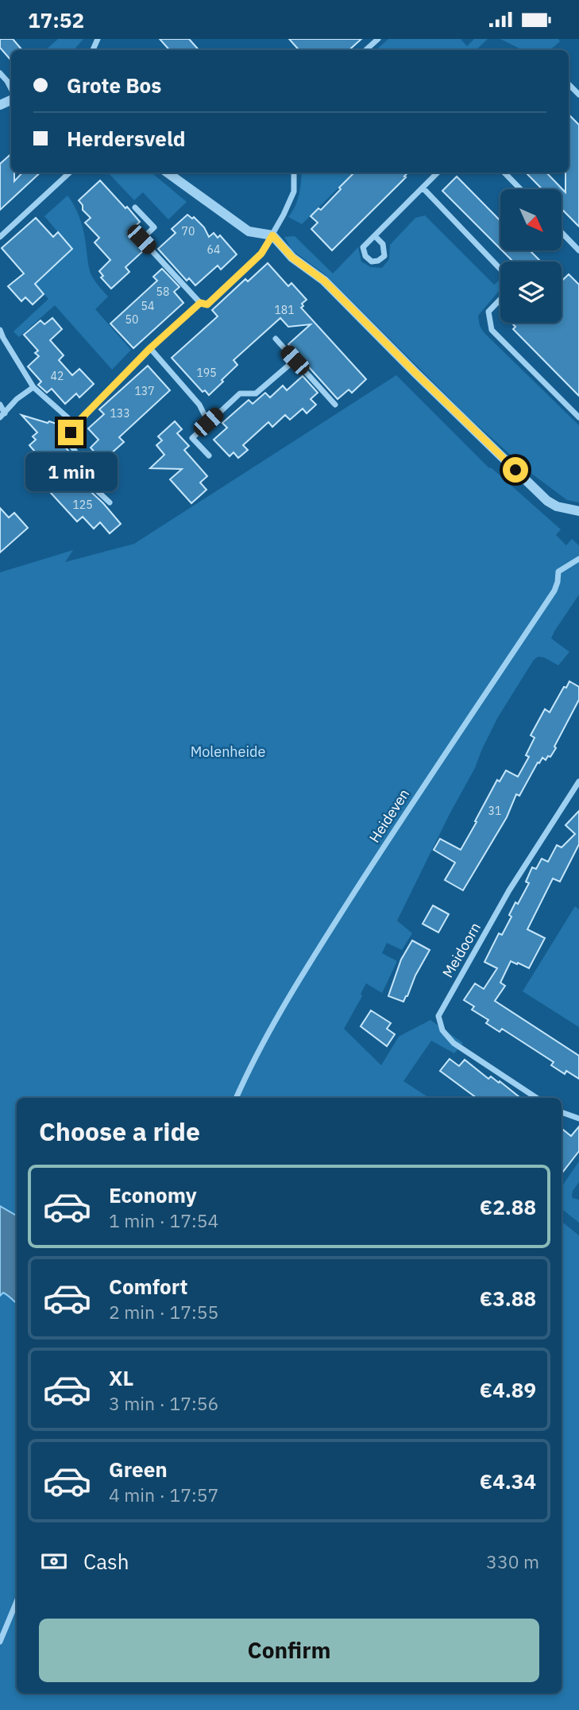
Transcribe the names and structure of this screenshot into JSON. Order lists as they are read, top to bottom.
{
  "streets": {
    "street": ["Heideven", "Meidoorn"]
  },
  "parks": ["Molenheide"],
  "house_numbers": [
    "70",
    "64",
    "58",
    "54",
    "181",
    "50",
    "195",
    "42",
    "137",
    "133",
    "125",
    "31"
  ],
  "north": "bottom right",
  "page": {
    "status": "17:52",
    "banner": ["Grote Bos", "Herdersveld"],
    "bubble": "1 min",
    "heading": "Choose a ride",
    "list": [
      {
        "name": "Economy",
        "note": "1 min · 17:54",
        "value": "€2.88"
      },
      {
        "name": "Comfort",
        "note": "2 min · 17:55",
        "value": "€3.88"
      },
      {
        "name": "XL",
        "note": "3 min · 17:56",
        "value": "€4.89"
      },
      {
        "name": "Green",
        "note": "4 min · 17:57",
        "value": "€4.34"
      }
    ],
    "pay": ["Cash", "330 m"],
    "buttons": "Confirm"
  }
}
